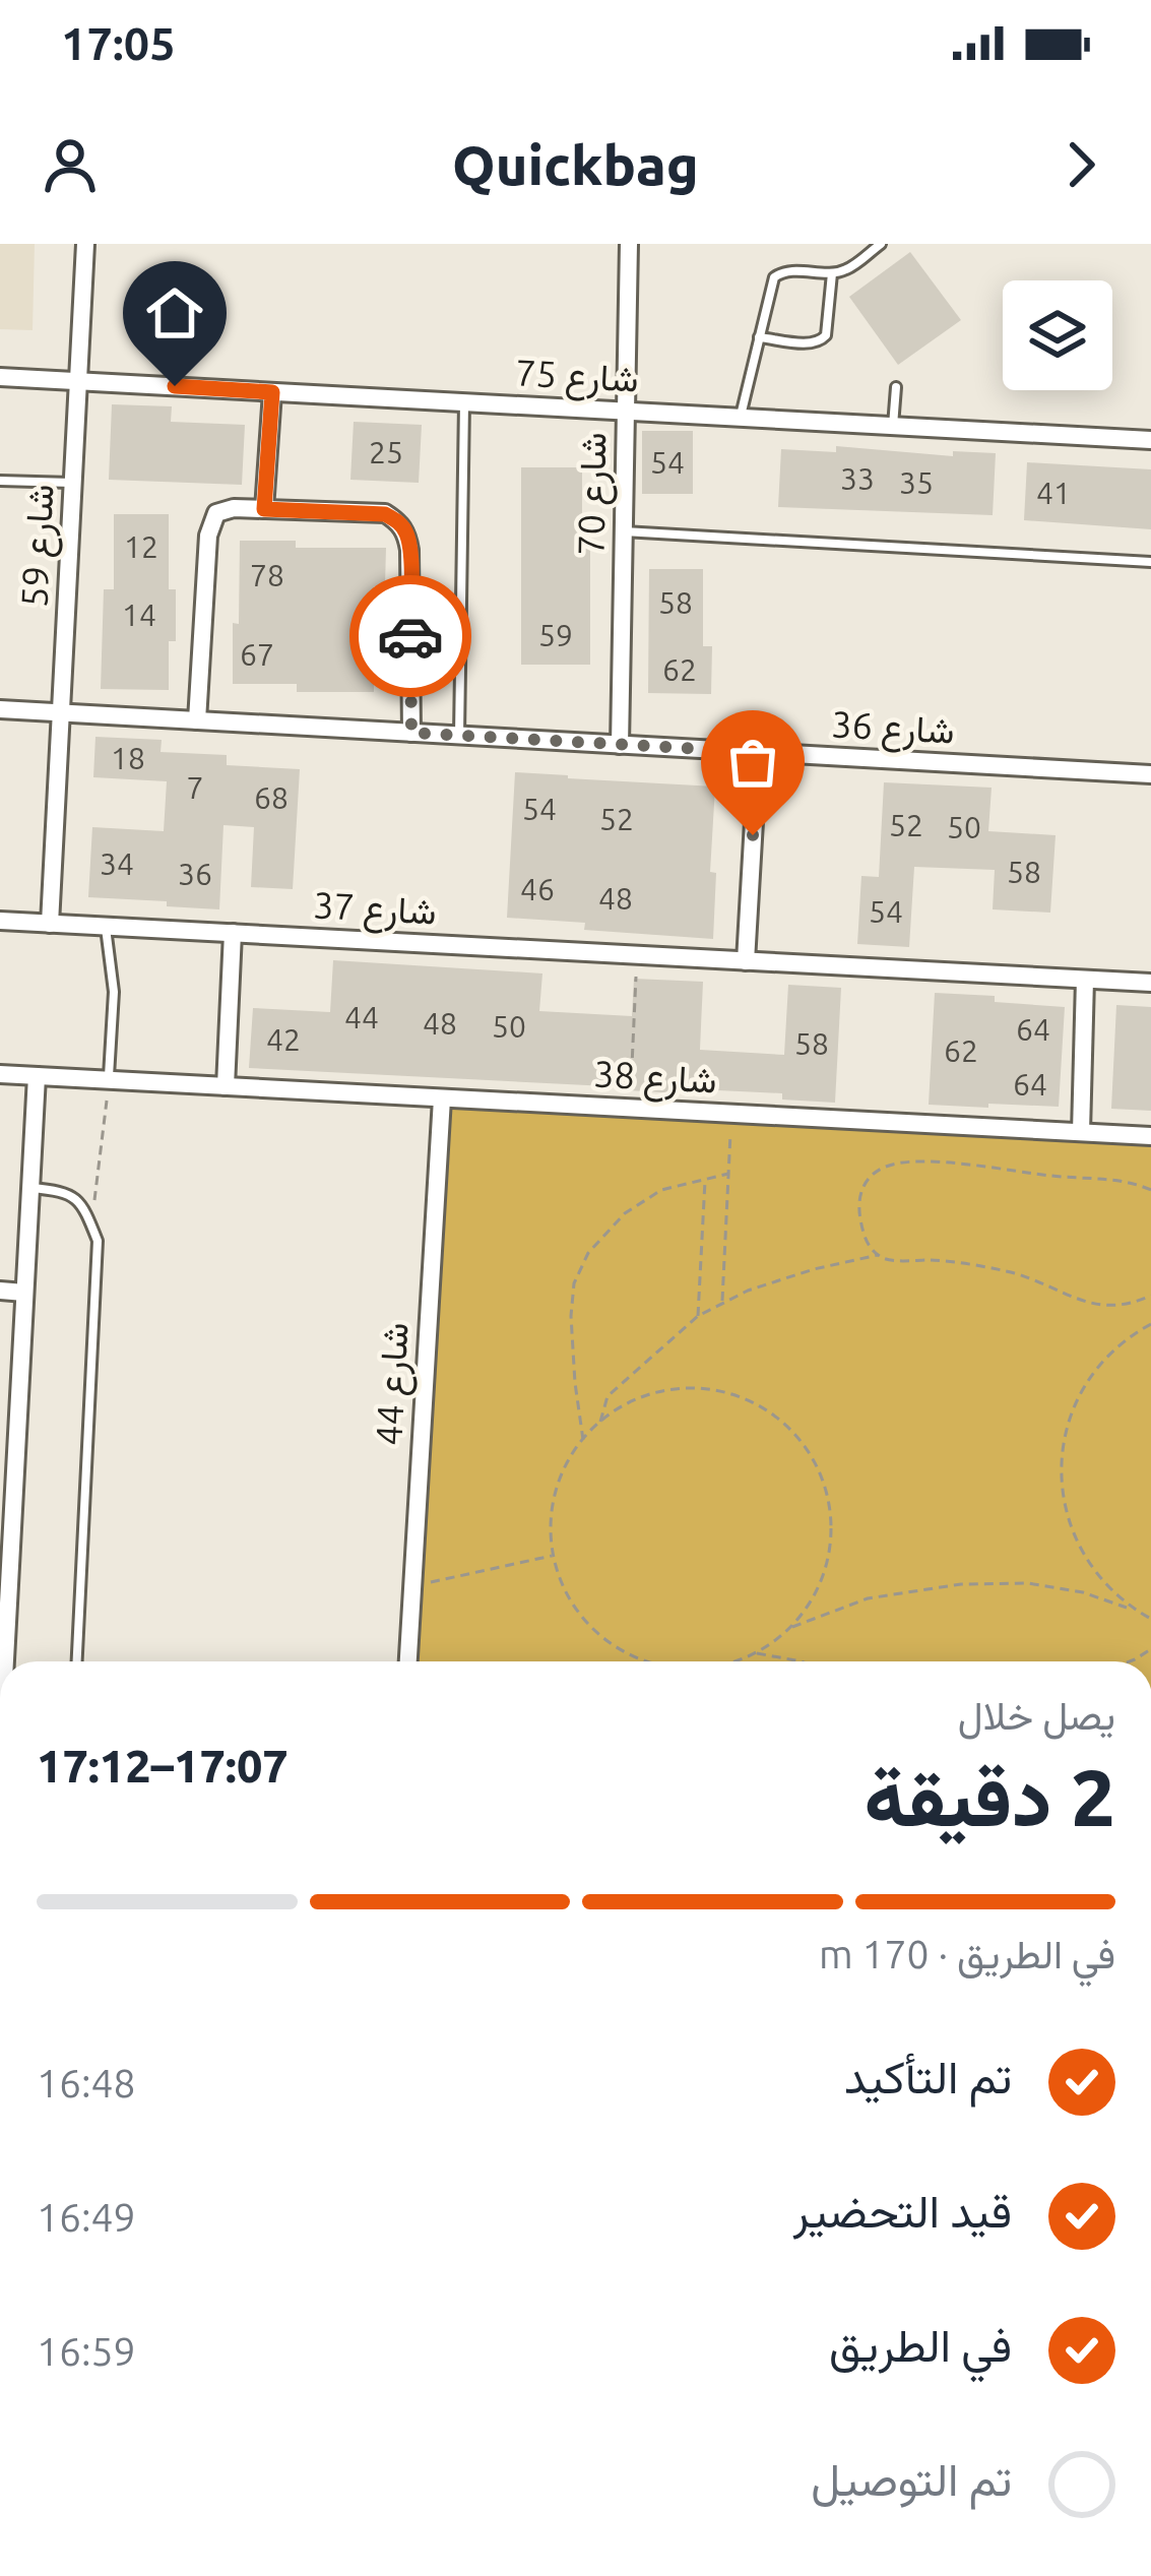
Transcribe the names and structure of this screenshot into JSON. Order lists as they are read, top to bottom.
{
  "streets": {
    "street": [
      "شارع 75",
      "شارع 70",
      "شارع 59",
      "شارع 36",
      "شارع 37",
      "شارع 38",
      "شارع 44"
    ]
  },
  "crossings": [
    ["شارع 75", "شارع 70"],
    ["شارع 75", "شارع 59"],
    ["شارع 70", "شارع 36"],
    ["شارع 59", "شارع 36"],
    ["شارع 59", "شارع 37"],
    ["شارع 38", "شارع 44"]
  ],
  "house_numbers": [
    "25",
    "54",
    "33",
    "35",
    "41",
    "12",
    "78",
    "58",
    "14",
    "59",
    "67",
    "62",
    "18",
    "7",
    "68",
    "54",
    "52",
    "52",
    "50",
    "34",
    "58",
    "36",
    "46",
    "48",
    "54",
    "44",
    "48",
    "50",
    "64",
    "42",
    "58",
    "62",
    "64"
  ],
  "page": {
    "status": "17:05",
    "header": "Quickbag",
    "heading": ["2 دقيقة", "يصل خلال", "17:07–17:12"],
    "bar": "في الطريق · 170 m",
    "list": [
      ["تم التأكيد", "16:48"],
      ["قيد التحضير", "16:49"],
      ["في الطريق", "16:59"],
      "تم التوصيل"
    ]
  }
}
